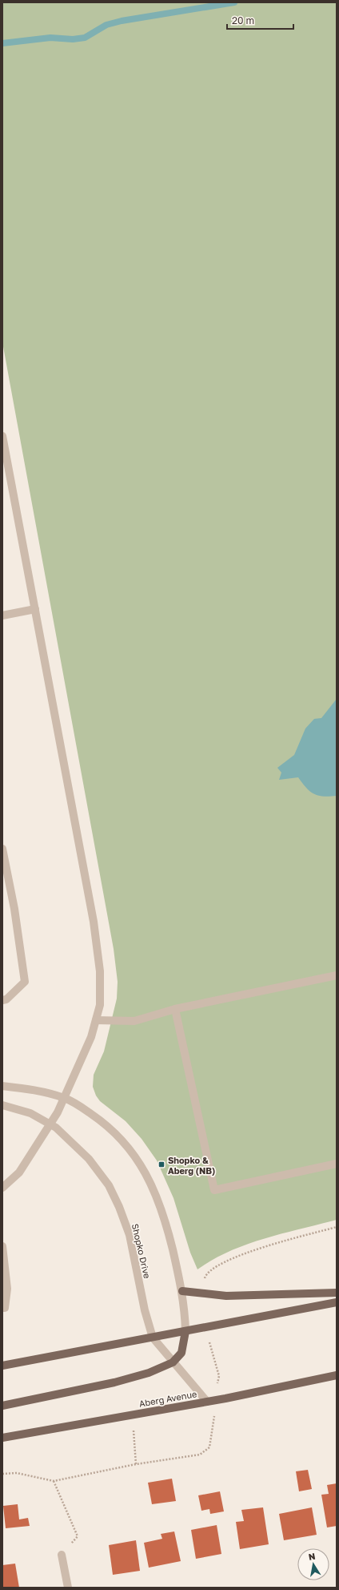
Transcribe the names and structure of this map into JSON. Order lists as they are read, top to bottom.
{
  "streets": {
    "main road": ["Aberg Avenue"],
    "street": ["Shopko Drive"]
  },
  "crossings": [
    ["Shopko Drive", "Aberg Avenue"]
  ],
  "places": {
    "transit": ["Shopko & Aberg (NB)"]
  },
  "scale_bar": "20 m",
  "north": "top"
}
